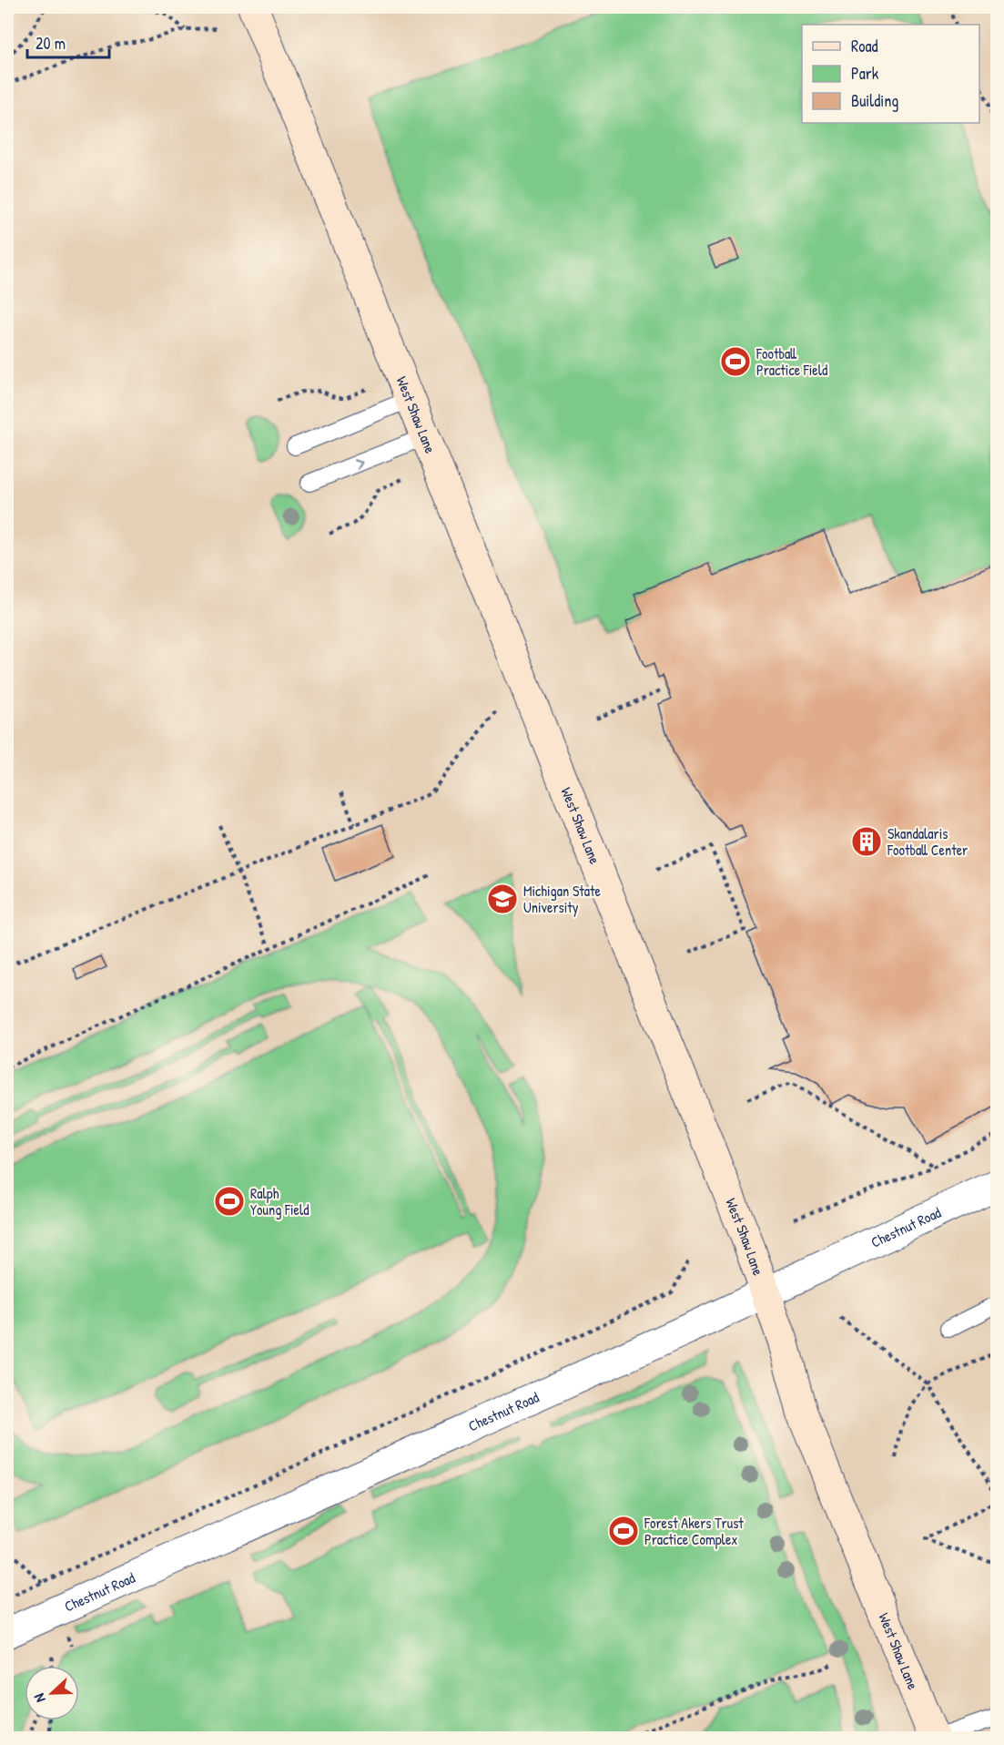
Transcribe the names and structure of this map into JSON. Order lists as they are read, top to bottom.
{
  "streets": {
    "street": ["West Shaw Lane", "Chestnut Road"]
  },
  "crossings": [
    ["West Shaw Lane", "Chestnut Road"]
  ],
  "places": {
    "sports": ["Football Practice Field", "Ralph Young Field", "Forest Akers Trust Practice Complex"],
    "building": ["Skandalaris Football Center"],
    "school or university": ["Michigan State University"]
  },
  "legend": ["Road", "Park", "Building"],
  "scale_bar": "20 m",
  "north": "left"
}
